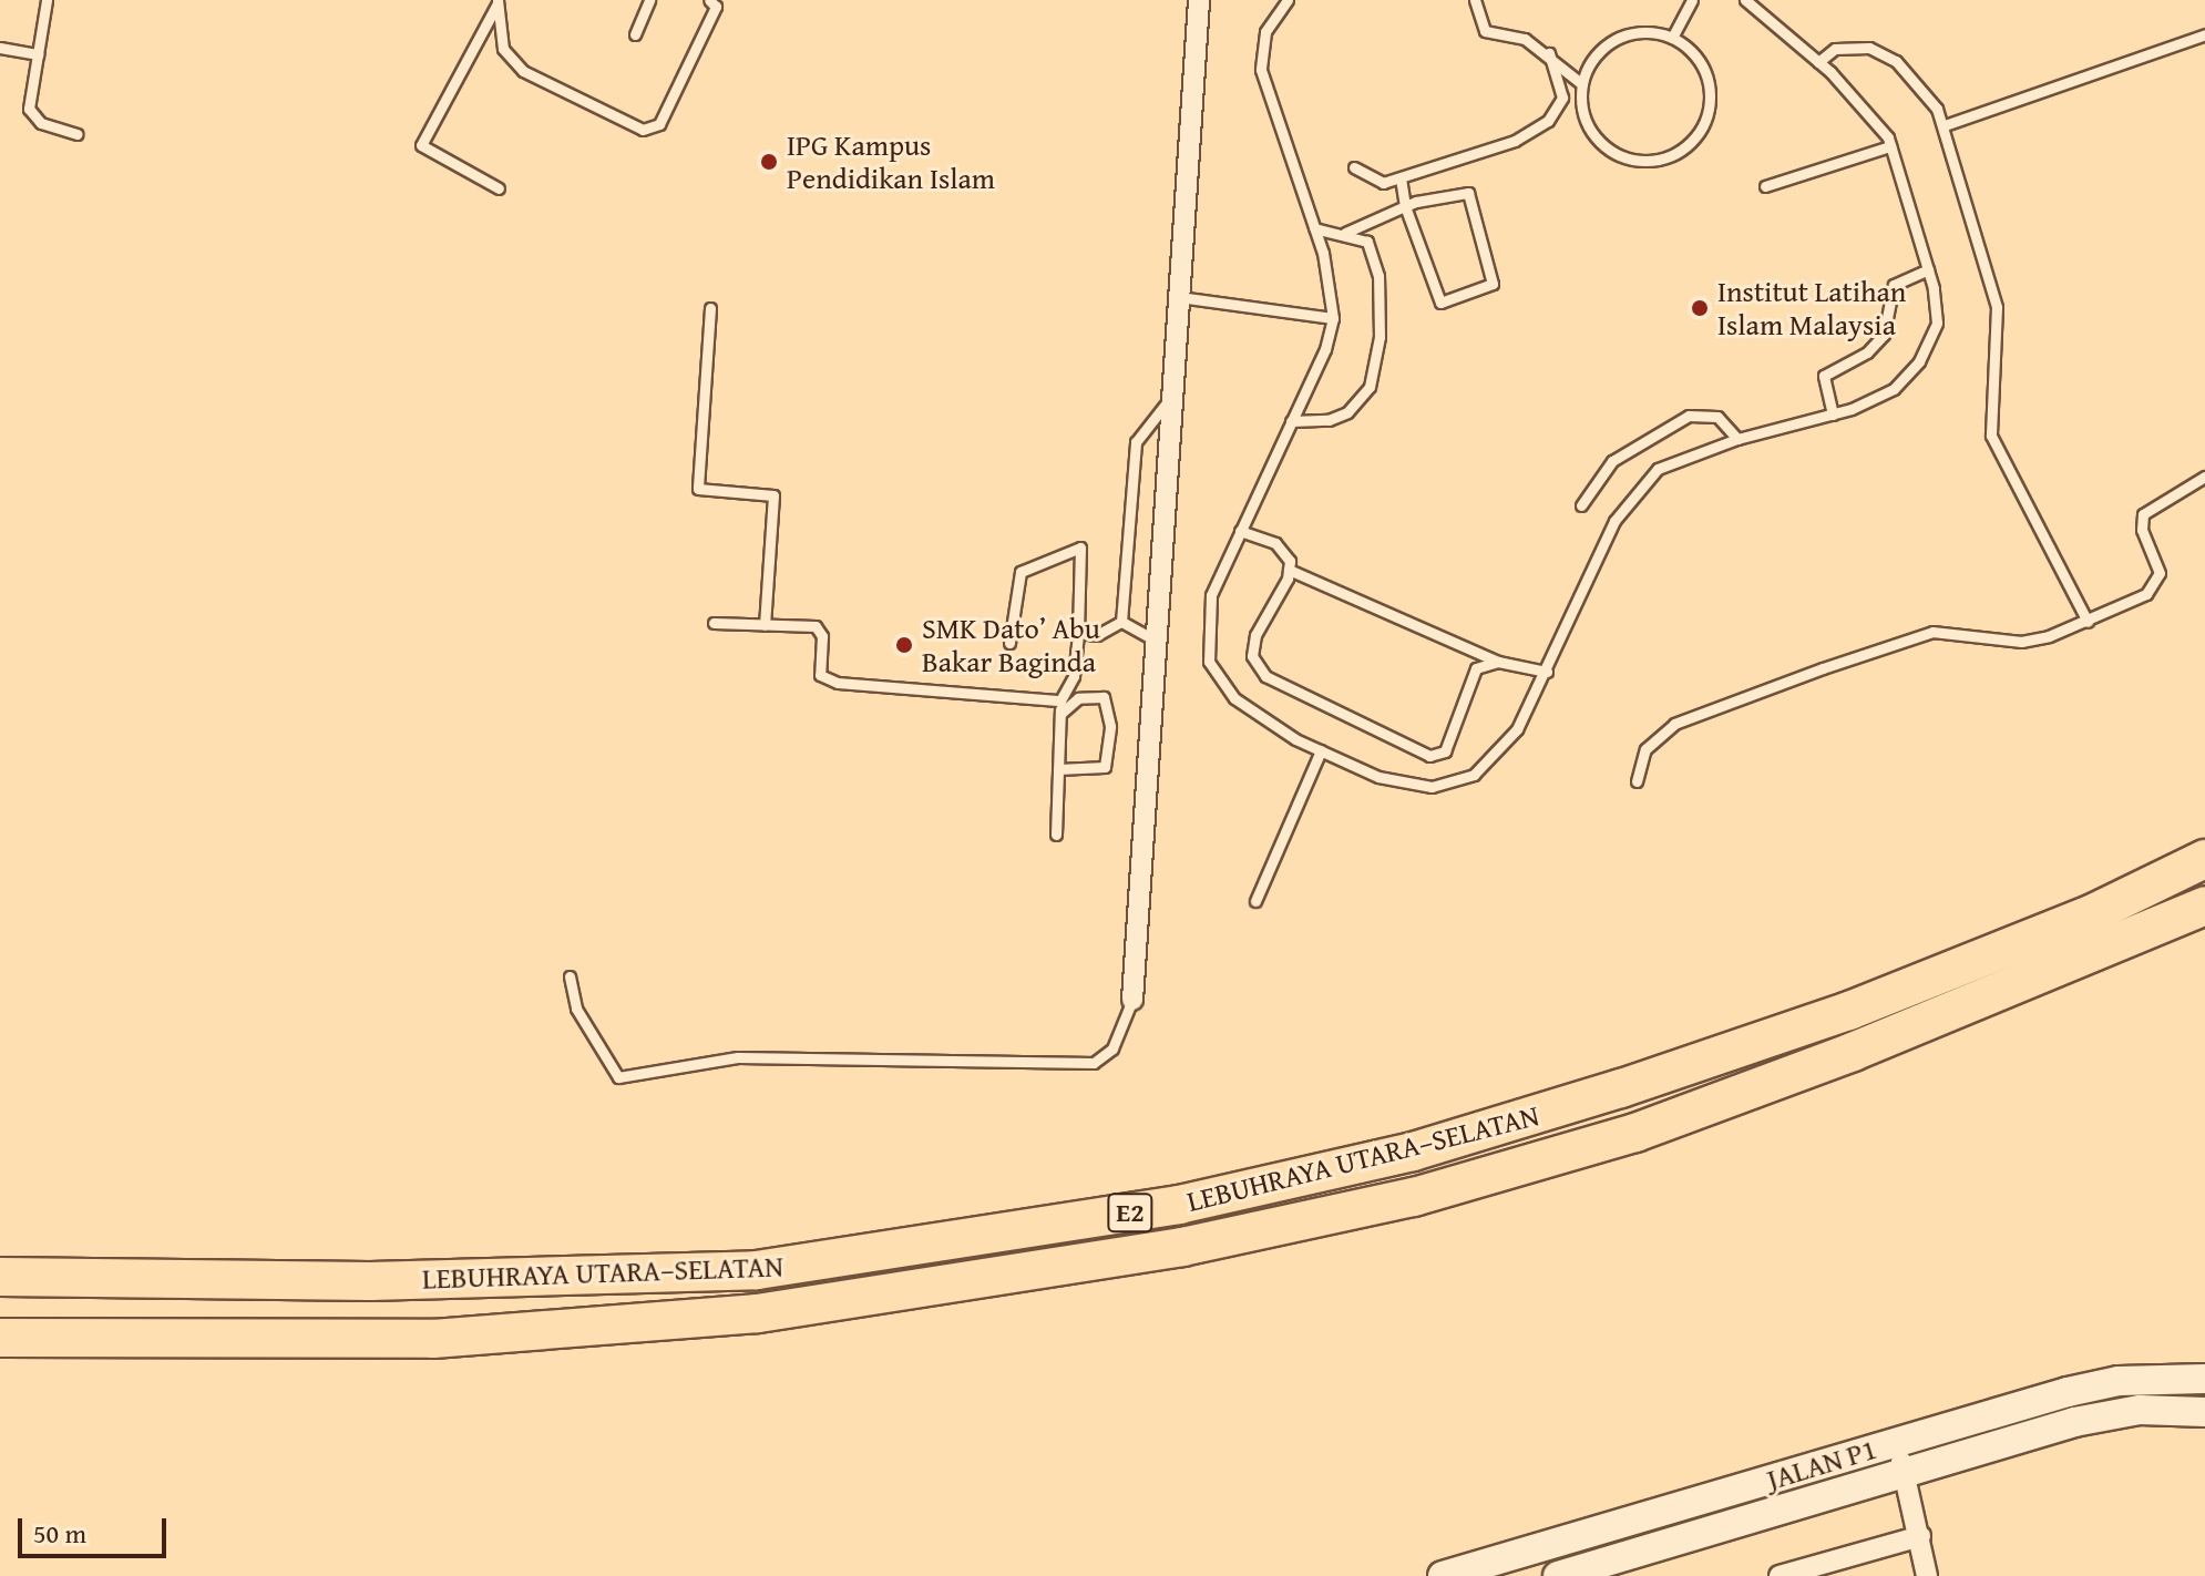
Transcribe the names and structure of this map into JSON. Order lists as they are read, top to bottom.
{
  "streets": {
    "highway": ["LEBUHRAYA UTARA–SELATAN", "E2"],
    "main road": ["JALAN P1"]
  },
  "places": ["IPG Kampus Pendidikan Islam", "Institut Latihan Islam Malaysia", "SMK Dato’ Abu Bakar Baginda"],
  "scale_bar": "50 m"
}
